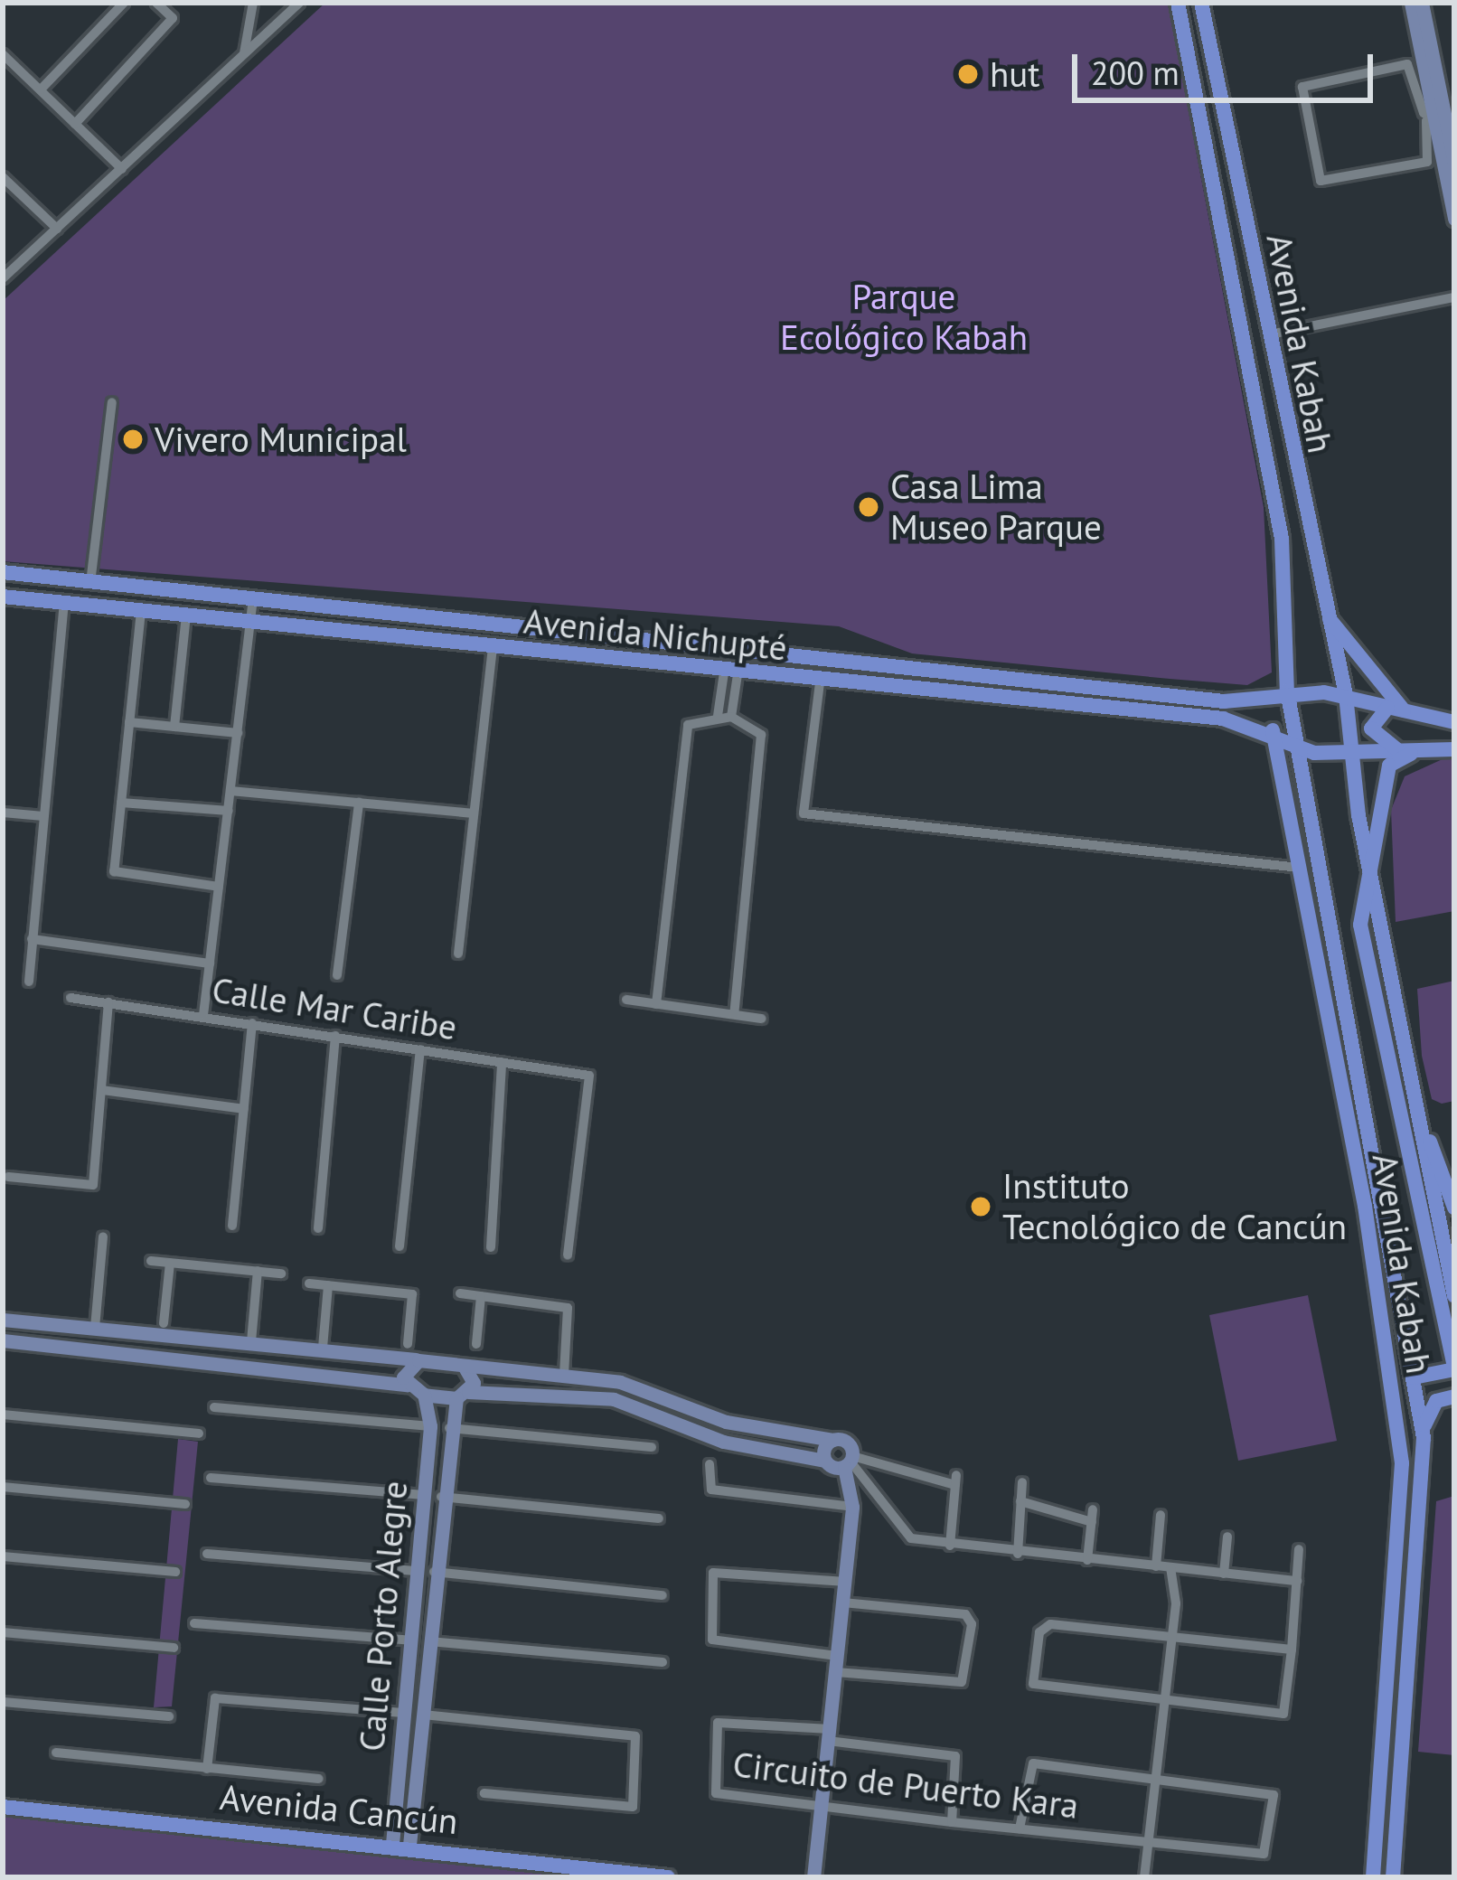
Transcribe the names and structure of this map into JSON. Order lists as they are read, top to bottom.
{
  "streets": {
    "main road": ["Avenida Kabah", "Avenida Nichupté", "Avenida Cancún"],
    "street": ["Calle Mar Caribe", "Calle Porto Alegre", "Circuito de Puerto Kara"]
  },
  "crossings": [
    ["Avenida Kabah", "Avenida Nichupté"],
    ["Calle Porto Alegre", "Avenida Cancún"]
  ],
  "parks": ["Parque Ecológico Kabah"],
  "places": [
    "hut",
    "Vivero Municipal",
    "Casa Lima Museo Parque",
    "Instituto Tecnológico de Cancún"
  ],
  "scale_bar": "200 m"
}
